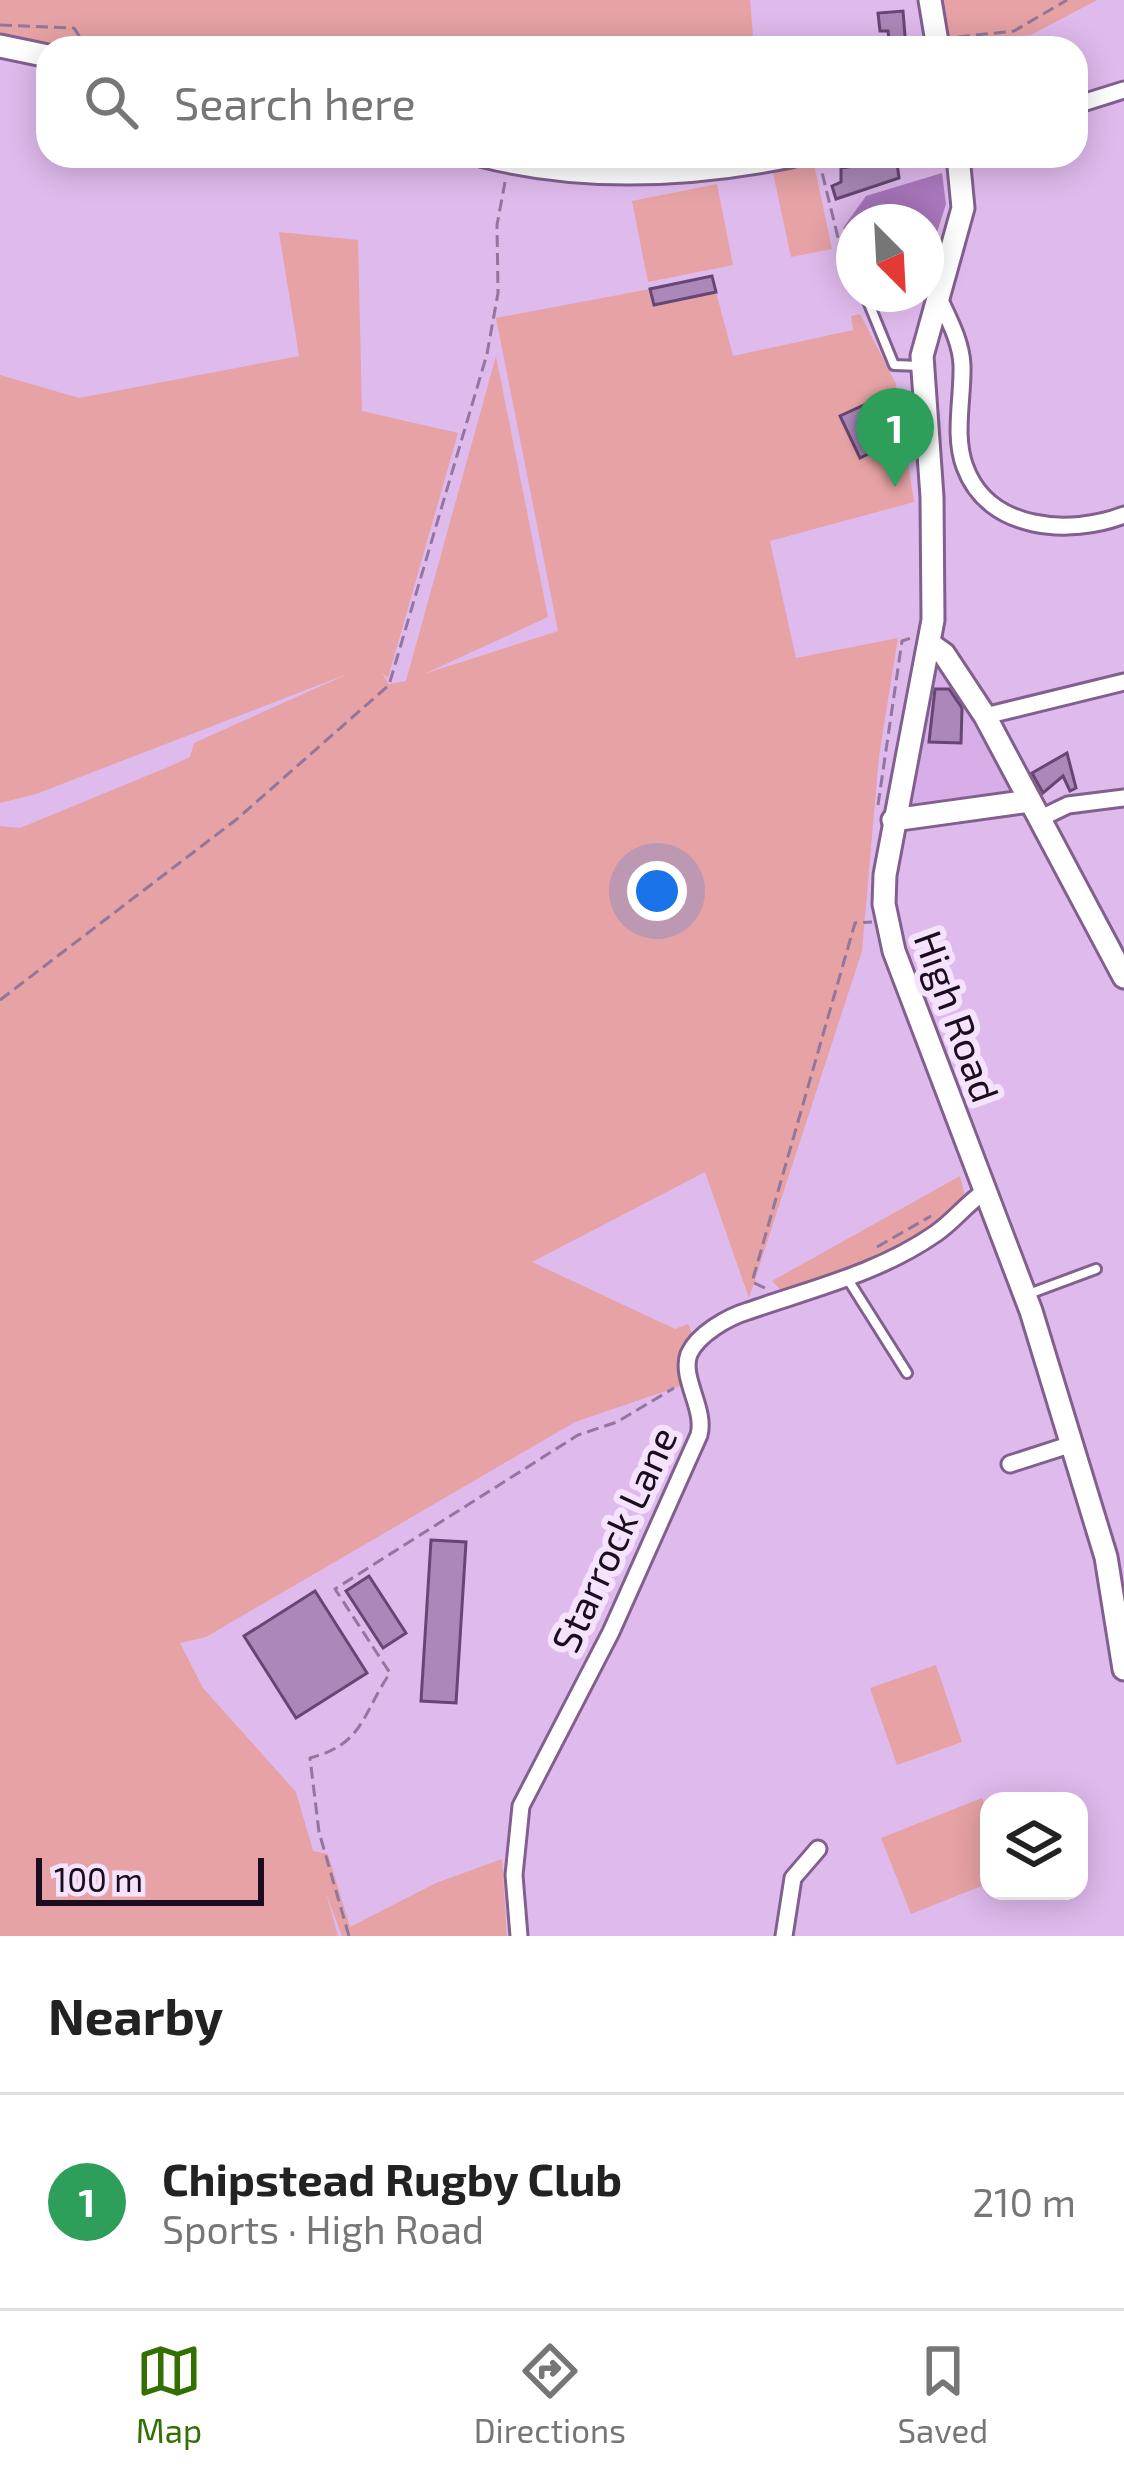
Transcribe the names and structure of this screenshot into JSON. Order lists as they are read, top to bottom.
{
  "streets": {
    "street": ["High Road", "Starrock Lane"]
  },
  "crossings": [
    ["High Road", "Starrock Lane"]
  ],
  "scale_bar": "100 m",
  "north": "bottom right",
  "page": {
    "search": "Search here",
    "pins": "1",
    "scale": "100 m",
    "heading": "Nearby",
    "list": [
      {
        "mark": "1",
        "name": "Chipstead Rugby Club",
        "note": "Sports · High Road",
        "value": "210 m"
      }
    ],
    "nav": ["Map", "Directions", "Saved"]
  }
}
